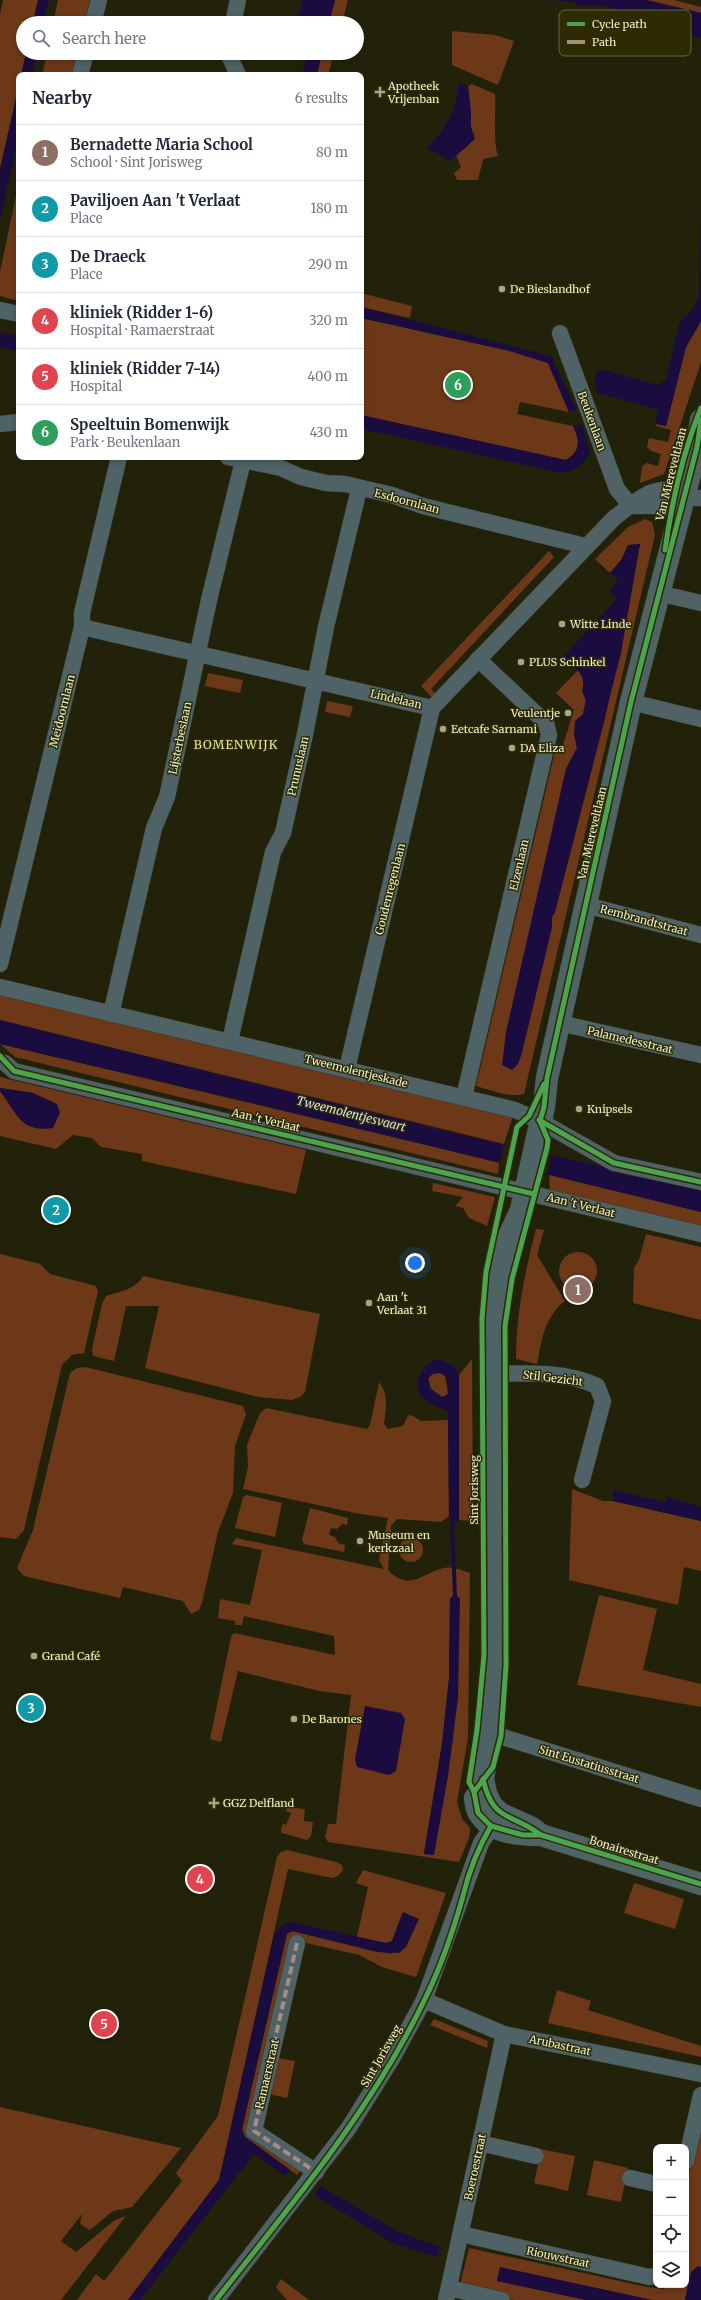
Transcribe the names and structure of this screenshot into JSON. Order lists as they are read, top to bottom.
{
  "streets": {
    "main road": ["Van Miereveltlaan", "Sint Jorisweg", "Bonairestraat"],
    "street": [
      "Beukenlaan",
      "Esdoornlaan",
      "Lindelaan",
      "Meidoornlaan",
      "Lijsterbeslaan",
      "Prunuslaan",
      "Elzenlaan",
      "Goudenregenlaan",
      "Rembrandtstraat",
      "Palamedesstraat",
      "Tweemolentjeskade",
      "Aan 't Verlaat",
      "Stil Gezicht",
      "Sint Eustatiusstraat",
      "Arubastraat",
      "Ramaerstraat",
      "Boeroestraat",
      "Riouwstraat"
    ]
  },
  "crossings": [
    ["Beukenlaan", "Lindelaan"],
    ["Van Miereveltlaan", "Lindelaan"],
    ["Van Miereveltlaan", "Rembrandtstraat"],
    ["Van Miereveltlaan", "Palamedesstraat"],
    ["Van Miereveltlaan", "Tweemolentjeskade"],
    ["Van Miereveltlaan", "Aan 't Verlaat"],
    ["Van Miereveltlaan", "Sint Jorisweg"],
    ["Esdoornlaan", "Lindelaan"],
    ["Esdoornlaan", "Prunuslaan"],
    ["Lindelaan", "Meidoornlaan"],
    ["Lindelaan", "Lijsterbeslaan"],
    ["Lindelaan", "Prunuslaan"],
    ["Lindelaan", "Elzenlaan"],
    ["Lindelaan", "Goudenregenlaan"],
    ["Lijsterbeslaan", "Tweemolentjeskade"],
    ["Prunuslaan", "Tweemolentjeskade"],
    ["Elzenlaan", "Tweemolentjeskade"],
    ["Goudenregenlaan", "Tweemolentjeskade"],
    ["Aan 't Verlaat", "Sint Jorisweg"],
    ["Stil Gezicht", "Sint Jorisweg"],
    ["Sint Jorisweg", "Sint Eustatiusstraat"],
    ["Sint Jorisweg", "Bonairestraat"],
    ["Sint Jorisweg", "Arubastraat"],
    ["Sint Jorisweg", "Ramaerstraat"],
    ["Arubastraat", "Boeroestraat"],
    ["Boeroestraat", "Riouwstraat"]
  ],
  "districts": ["BOMENWIJK"],
  "water": ["Tweemolentjesvaart"],
  "places": {
    "health": ["Apotheek Vrijenban", "GGZ Delfland"],
    "other": [
      "De Bieslandhof",
      "Witte Linde",
      "PLUS Schinkel",
      "Veulentje",
      "Eetcafe Sarnami",
      "DA Eliza",
      "Knipsels",
      "Aan 't Verlaat 31",
      "Museum en kerkzaal",
      "Grand Café",
      "De Barones"
    ]
  },
  "legend": ["Cycle path", "Path"],
  "page": {
    "search": "Search here",
    "heading": ["Nearby", "6 results"],
    "list": [
      {
        "mark": "1",
        "name": "Bernadette Maria School",
        "note": "School · Sint Jorisweg",
        "value": "80 m"
      },
      {
        "mark": "2",
        "name": "Paviljoen Aan 't Verlaat",
        "note": "Place",
        "value": "180 m"
      },
      {
        "mark": "3",
        "name": "De Draeck",
        "note": "Place",
        "value": "290 m"
      },
      {
        "mark": "4",
        "name": "kliniek (Ridder 1-6)",
        "note": "Hospital · Ramaerstraat",
        "value": "320 m"
      },
      {
        "mark": "5",
        "name": "kliniek (Ridder 7-14)",
        "note": "Hospital",
        "value": "400 m"
      },
      {
        "mark": "6",
        "name": "Speeltuin Bomenwijk",
        "note": "Park · Beukenlaan",
        "value": "430 m"
      }
    ],
    "pins": [
      "6",
      "2",
      "1",
      "3",
      "4",
      "5"
    ],
    "map_buttons": ["+", "−"]
  }
}
